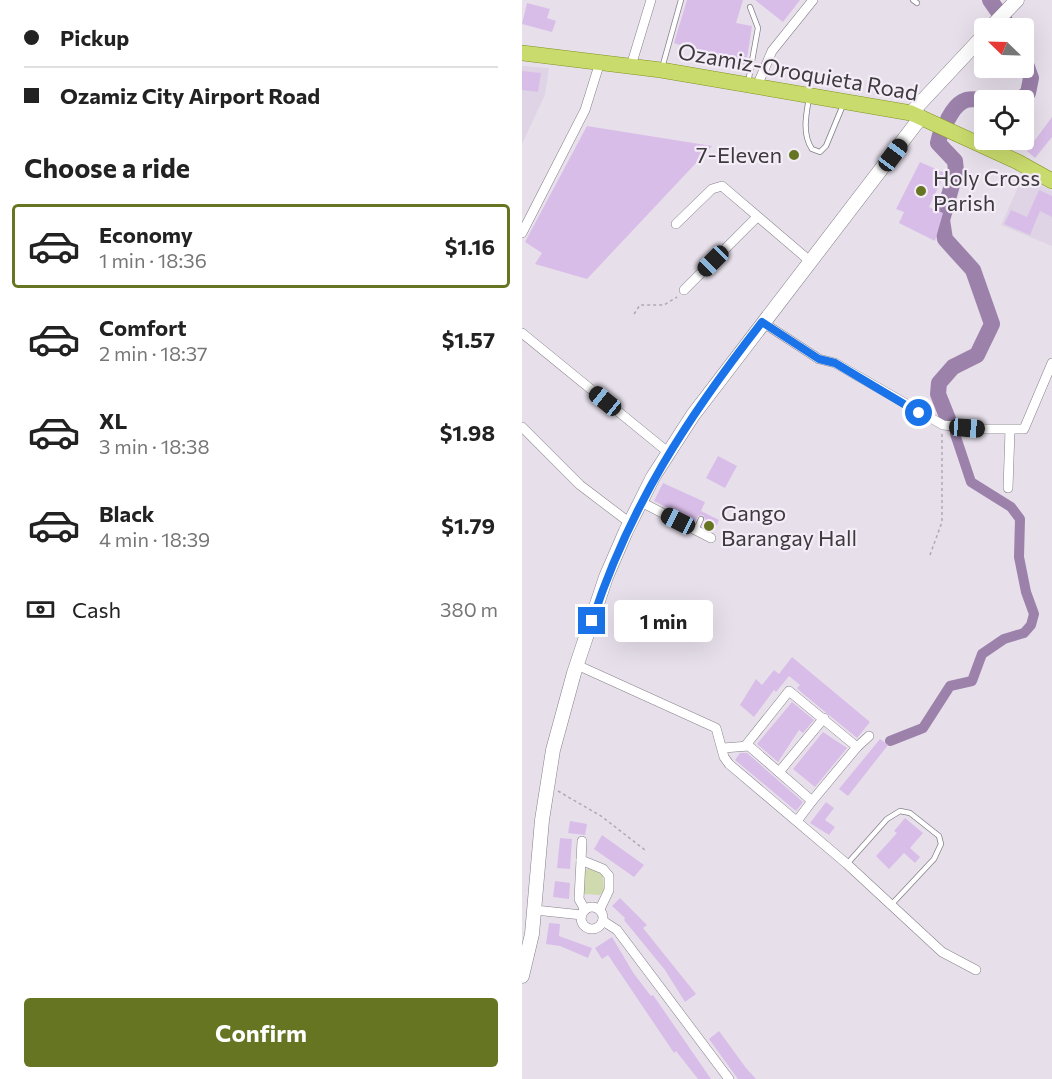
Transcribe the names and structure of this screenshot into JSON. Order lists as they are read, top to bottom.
{
  "streets": {
    "main road": ["Ozamiz-Oroquieta Road"]
  },
  "places": ["7-Eleven", "Holy Cross Parish", "Gango Barangay Hall"],
  "north": "top left",
  "page": {
    "banner": ["Pickup", "Ozamiz City Airport Road"],
    "heading": "Choose a ride",
    "list": [
      {
        "name": "Economy",
        "note": "1 min · 18:36",
        "value": "$1.16"
      },
      {
        "name": "Comfort",
        "note": "2 min · 18:37",
        "value": "$1.57"
      },
      {
        "name": "XL",
        "note": "3 min · 18:38",
        "value": "$1.98"
      },
      {
        "name": "Black",
        "note": "4 min · 18:39",
        "value": "$1.79"
      }
    ],
    "pay": ["Cash", "380 m"],
    "bubble": "1 min",
    "buttons": "Confirm"
  }
}
